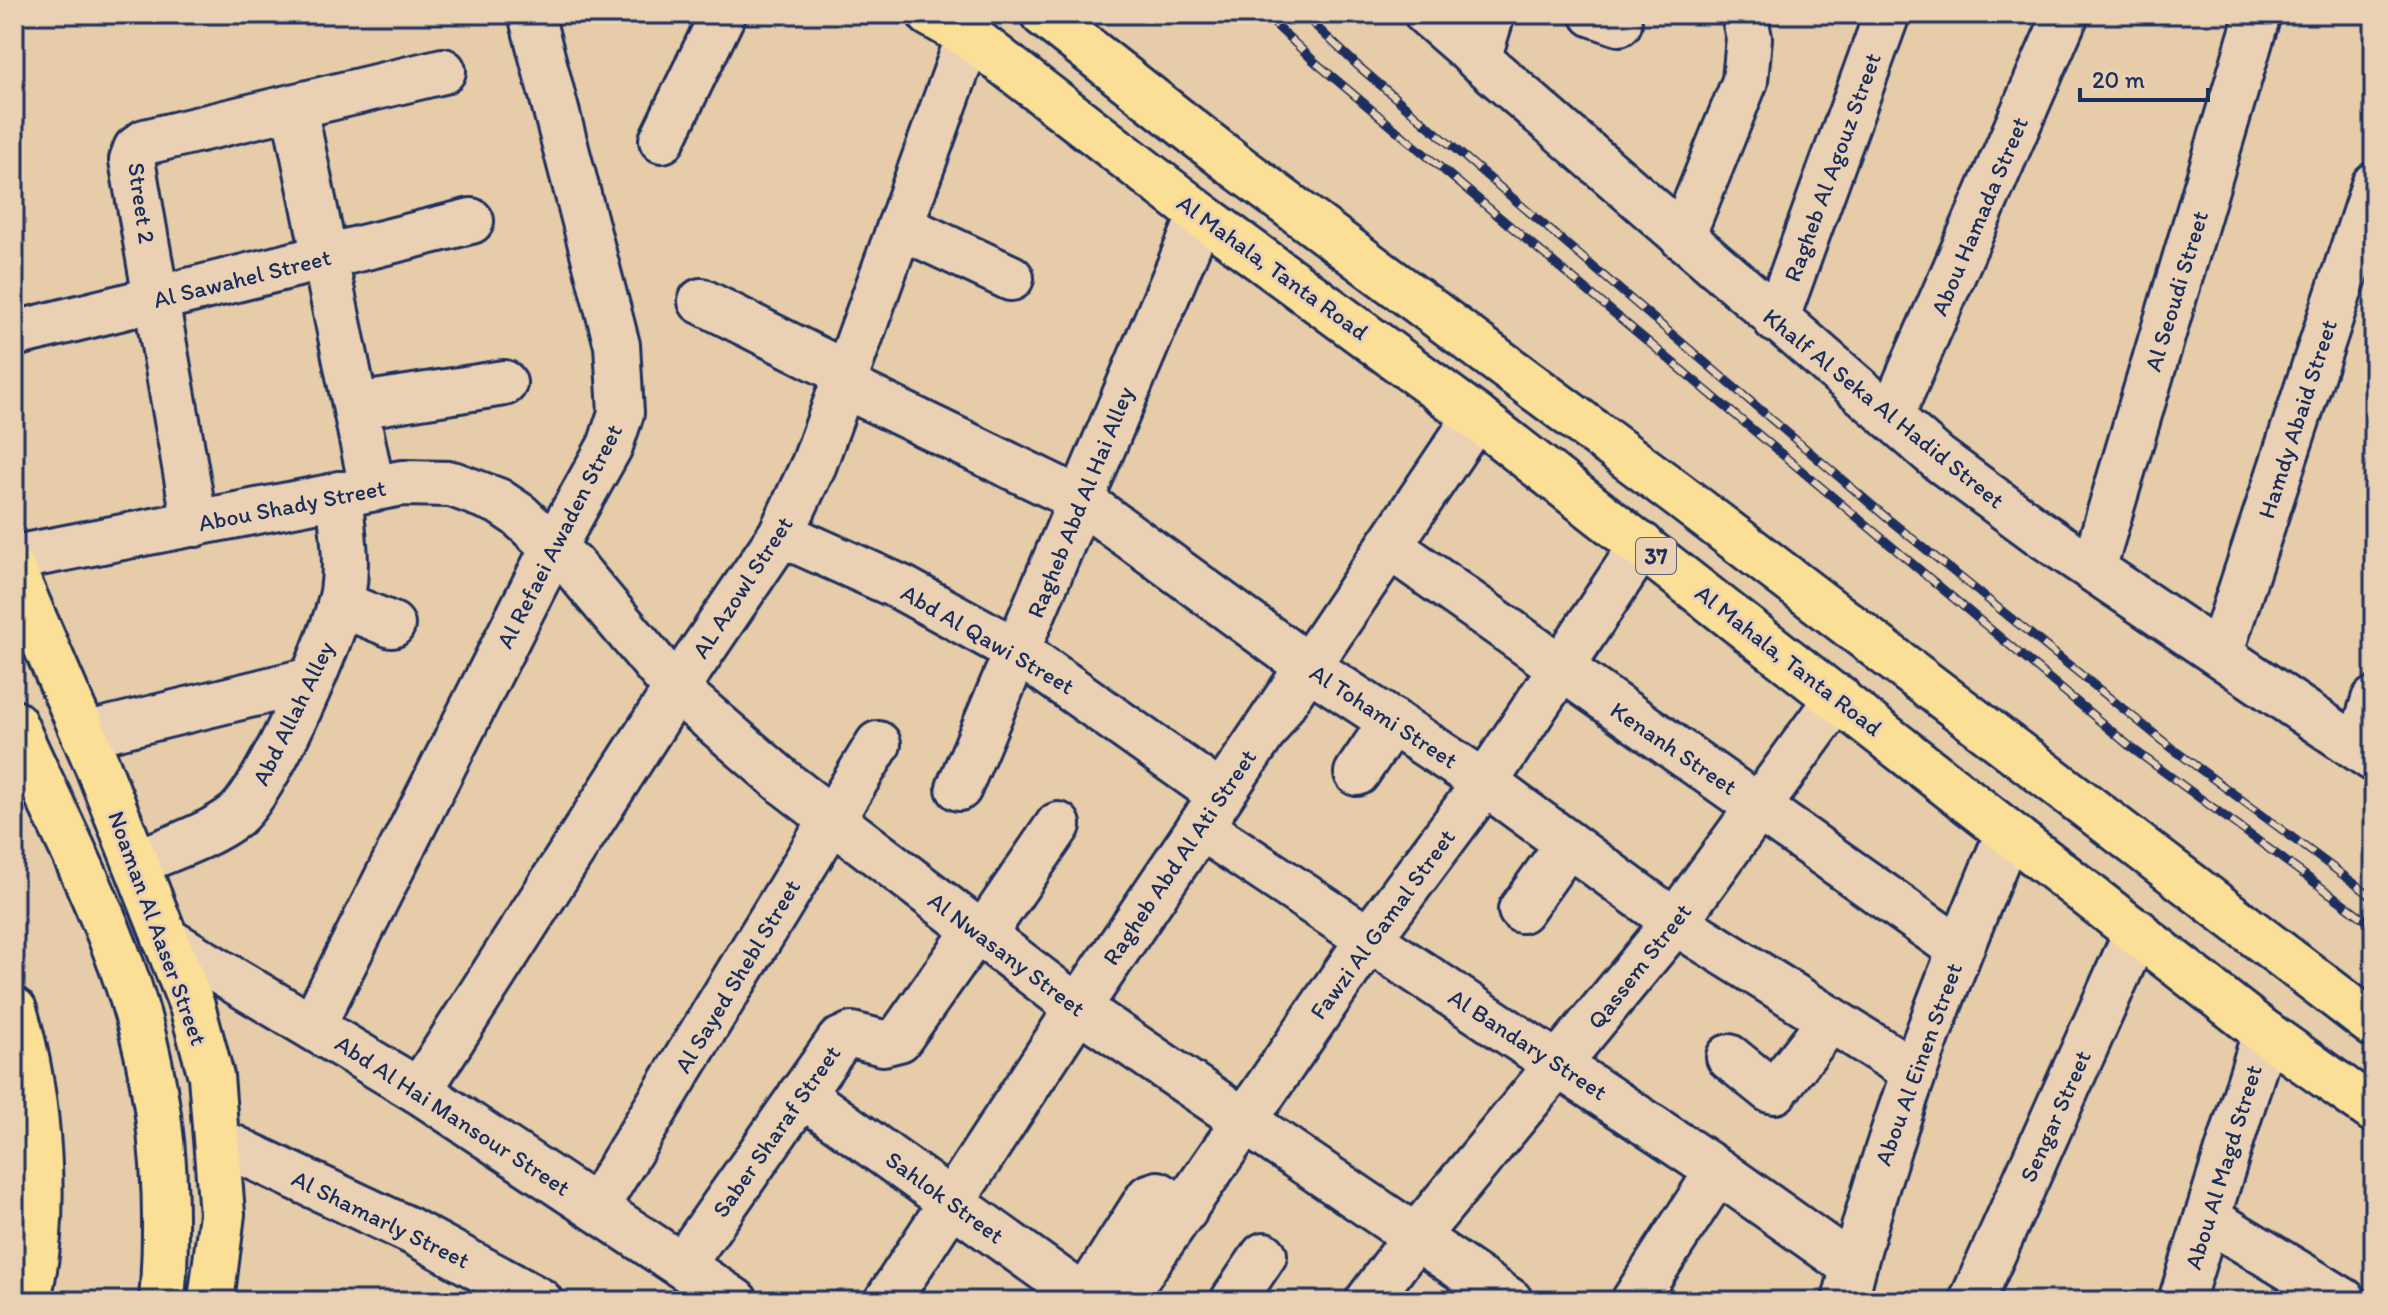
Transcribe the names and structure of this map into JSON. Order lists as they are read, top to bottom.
{
  "streets": {
    "main road": ["Al Mahala, Tanta Road", "37", "Noaman Al Aaser Street"],
    "street": [
      "Ragheb Al Agouz Street",
      "Street 2",
      "Abou Hamada Street",
      "Al Sawahel Street",
      "Al Seoudi Street",
      "Khalf Al Seka Al Hadid Street",
      "Hamdy Abaid Street",
      "Ragheb Abd Al Hai Alley",
      "Abou Shady Street",
      "Al Refaei Awaden Street",
      "AL Azowl Street",
      "Abd Al Qawi Street",
      "Abd Allah Alley",
      "Al Tohami Street",
      "Kenanh Street",
      "Ragheb Abd Al Ati Street",
      "Fawzi Al Gamal Street",
      "Al Nwasany Street",
      "Qassem Street",
      "Al Sayed Shebl Street",
      "Al Bandary Street",
      "Abou Al Einen Street",
      "Abd Al Hai Mansour Street",
      "Sengar Street",
      "Saber Sharaf Street",
      "Abou Al Magd Street",
      "Sahlok Street",
      "Al Shamarly Street"
    ]
  },
  "crossings": [
    ["Ragheb Al Agouz Street", "Khalf Al Seka Al Hadid Street"],
    ["Street 2", "Al Sawahel Street"],
    ["Street 2", "Abou Shady Street"],
    ["Street 2", "Abd Allah Alley"],
    ["Abou Hamada Street", "Khalf Al Seka Al Hadid Street"],
    ["Al Mahala, Tanta Road", "Ragheb Abd Al Hai Alley"],
    ["Al Mahala, Tanta Road", "AL Azowl Street"],
    ["Al Mahala, Tanta Road", "Ragheb Abd Al Ati Street"],
    ["Al Mahala, Tanta Road", "Fawzi Al Gamal Street"],
    ["Al Mahala, Tanta Road", "Qassem Street"],
    ["Al Mahala, Tanta Road", "Abou Al Einen Street"],
    ["Al Mahala, Tanta Road", "Sengar Street"],
    ["Al Mahala, Tanta Road", "Abou Al Magd Street"],
    ["Al Sawahel Street", "Abd Allah Alley"],
    ["Al Seoudi Street", "Khalf Al Seka Al Hadid Street"],
    ["Khalf Al Seka Al Hadid Street", "Hamdy Abaid Street"],
    ["Ragheb Abd Al Hai Alley", "Abd Al Qawi Street"],
    ["Ragheb Abd Al Hai Alley", "Al Tohami Street"],
    ["Abou Shady Street", "Al Refaei Awaden Street"],
    ["Abou Shady Street", "Abd Allah Alley"],
    ["Abou Shady Street", "Al Nwasany Street"],
    ["Al Refaei Awaden Street", "Al Nwasany Street"],
    ["Al Refaei Awaden Street", "Abd Al Hai Mansour Street"],
    ["AL Azowl Street", "Abd Al Qawi Street"],
    ["AL Azowl Street", "Al Tohami Street"],
    ["AL Azowl Street", "Al Nwasany Street"],
    ["AL Azowl Street", "Abd Al Hai Mansour Street"],
    ["Abd Al Qawi Street", "Ragheb Abd Al Ati Street"],
    ["Abd Al Qawi Street", "Al Bandary Street"],
    ["Abd Allah Alley", "Noaman Al Aaser Street"],
    ["Al Tohami Street", "Ragheb Abd Al Ati Street"],
    ["Al Tohami Street", "Fawzi Al Gamal Street"],
    ["Al Tohami Street", "Qassem Street"],
    ["Al Tohami Street", "Abou Al Einen Street"],
    ["Kenanh Street", "Ragheb Abd Al Ati Street"],
    ["Kenanh Street", "Fawzi Al Gamal Street"],
    ["Kenanh Street", "Qassem Street"],
    ["Kenanh Street", "Abou Al Einen Street"],
    ["Ragheb Abd Al Ati Street", "Al Nwasany Street"],
    ["Ragheb Abd Al Ati Street", "Al Bandary Street"],
    ["Ragheb Abd Al Ati Street", "Sahlok Street"],
    ["Fawzi Al Gamal Street", "Al Nwasany Street"],
    ["Fawzi Al Gamal Street", "Al Bandary Street"],
    ["Fawzi Al Gamal Street", "Sahlok Street"],
    ["Noaman Al Aaser Street", "Abd Al Hai Mansour Street"],
    ["Noaman Al Aaser Street", "Al Shamarly Street"],
    ["Al Nwasany Street", "Qassem Street"],
    ["Al Nwasany Street", "Al Sayed Shebl Street"],
    ["Al Nwasany Street", "Saber Sharaf Street"],
    ["Qassem Street", "Al Bandary Street"],
    ["Al Sayed Shebl Street", "Abd Al Hai Mansour Street"],
    ["Al Bandary Street", "Abou Al Einen Street"],
    ["Abd Al Hai Mansour Street", "Saber Sharaf Street"],
    ["Saber Sharaf Street", "Sahlok Street"]
  ],
  "scale_bar": "20 m"
}
